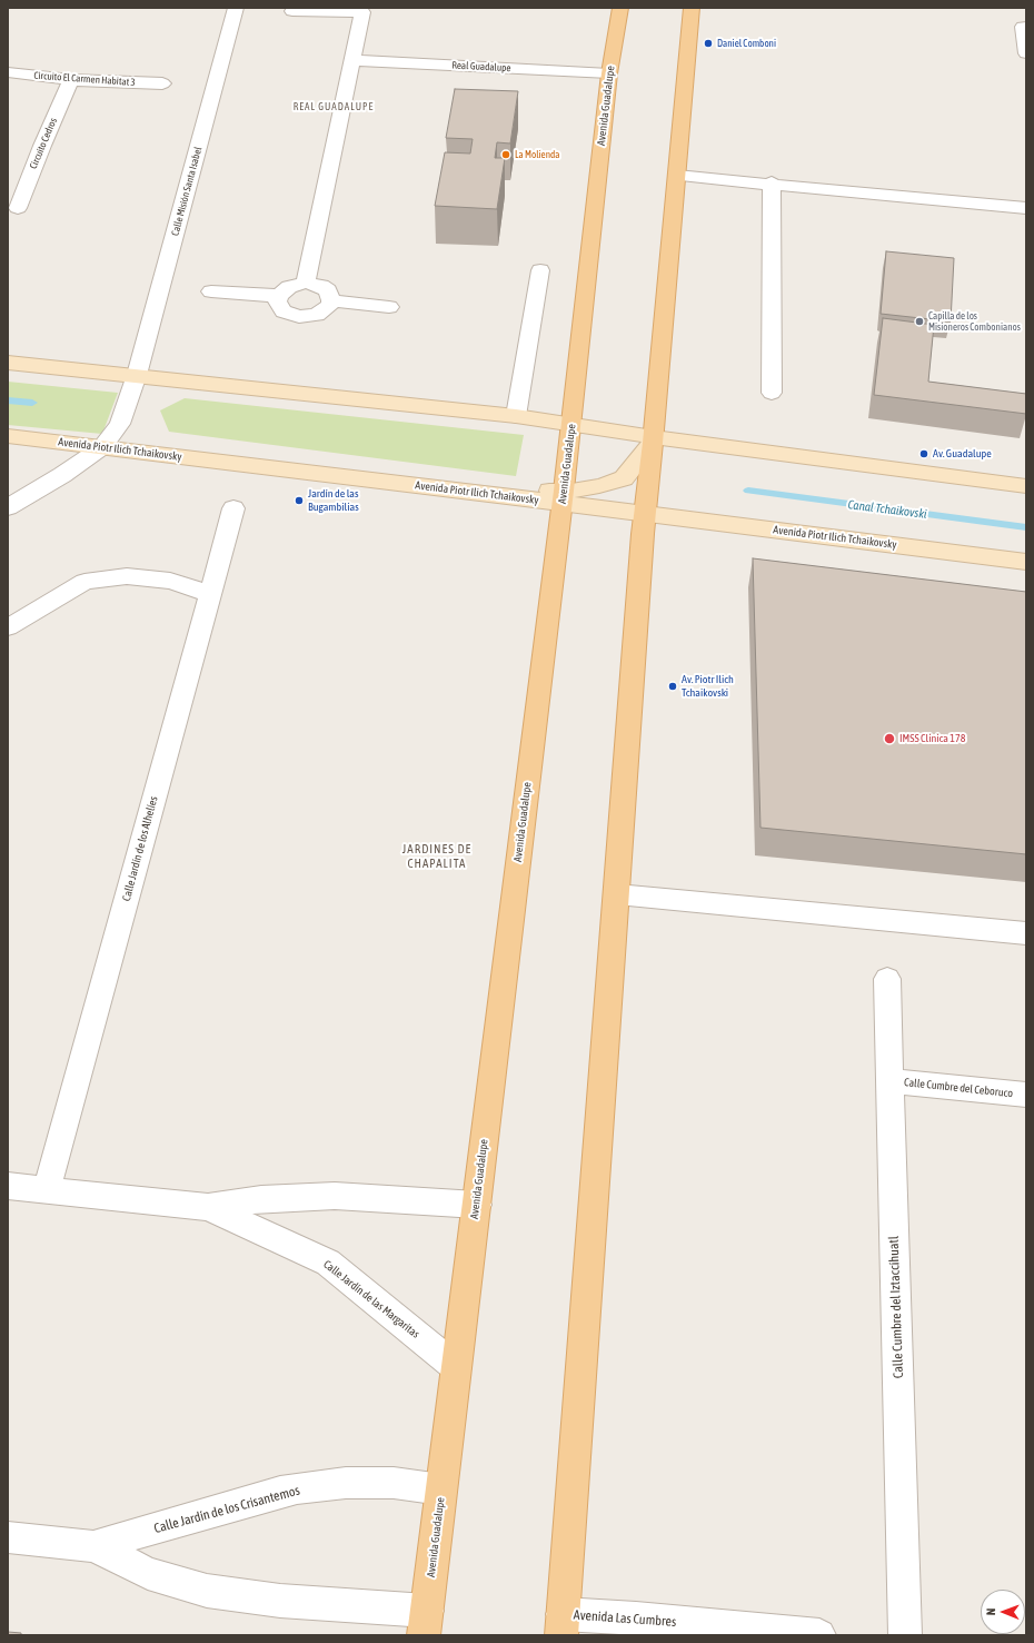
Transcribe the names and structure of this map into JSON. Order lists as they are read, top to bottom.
{
  "streets": {
    "main road": ["Avenida Guadalupe"],
    "street": [
      "Real Guadalupe",
      "Circuito El Carmen Habitat 3",
      "Circuito Cedros",
      "Calle Misión Santa Isabel",
      "Avenida Piotr Ilich Tchaikovsky",
      "Calle Jardín de los Alhelíes",
      "Calle Cumbre del Ceboruco",
      "Calle Jardín de las Margaritas",
      "Calle Cumbre del Iztaccíhuatl",
      "Calle Jardín de los Crisantemos",
      "Avenida Las Cumbres"
    ]
  },
  "crossings": [
    ["Real Guadalupe", "Avenida Guadalupe"],
    ["Circuito El Carmen Habitat 3", "Circuito Cedros"],
    ["Avenida Guadalupe", "Avenida Piotr Ilich Tchaikovsky"],
    ["Avenida Guadalupe", "Calle Jardín de las Margaritas"],
    ["Avenida Guadalupe", "Calle Jardín de los Crisantemos"],
    ["Calle Misión Santa Isabel", "Avenida Piotr Ilich Tchaikovsky"],
    ["Calle Jardín de los Alhelíes", "Calle Jardín de las Margaritas"],
    ["Calle Cumbre del Ceboruco", "Calle Cumbre del Iztaccíhuatl"]
  ],
  "districts": ["REAL GUADALUPE", "JARDINES DE CHAPALITA"],
  "water": ["Canal Tchaikovski"],
  "places": [
    "Daniel Comboni",
    "La Molienda",
    "Capilla de los Misioneros Combonianos",
    "Av. Guadalupe",
    "Jardín de las Bugambilias",
    "Av. Piotr Ilich Tchaikovski",
    "IMSS Clinica 178"
  ],
  "north": "left"
}
